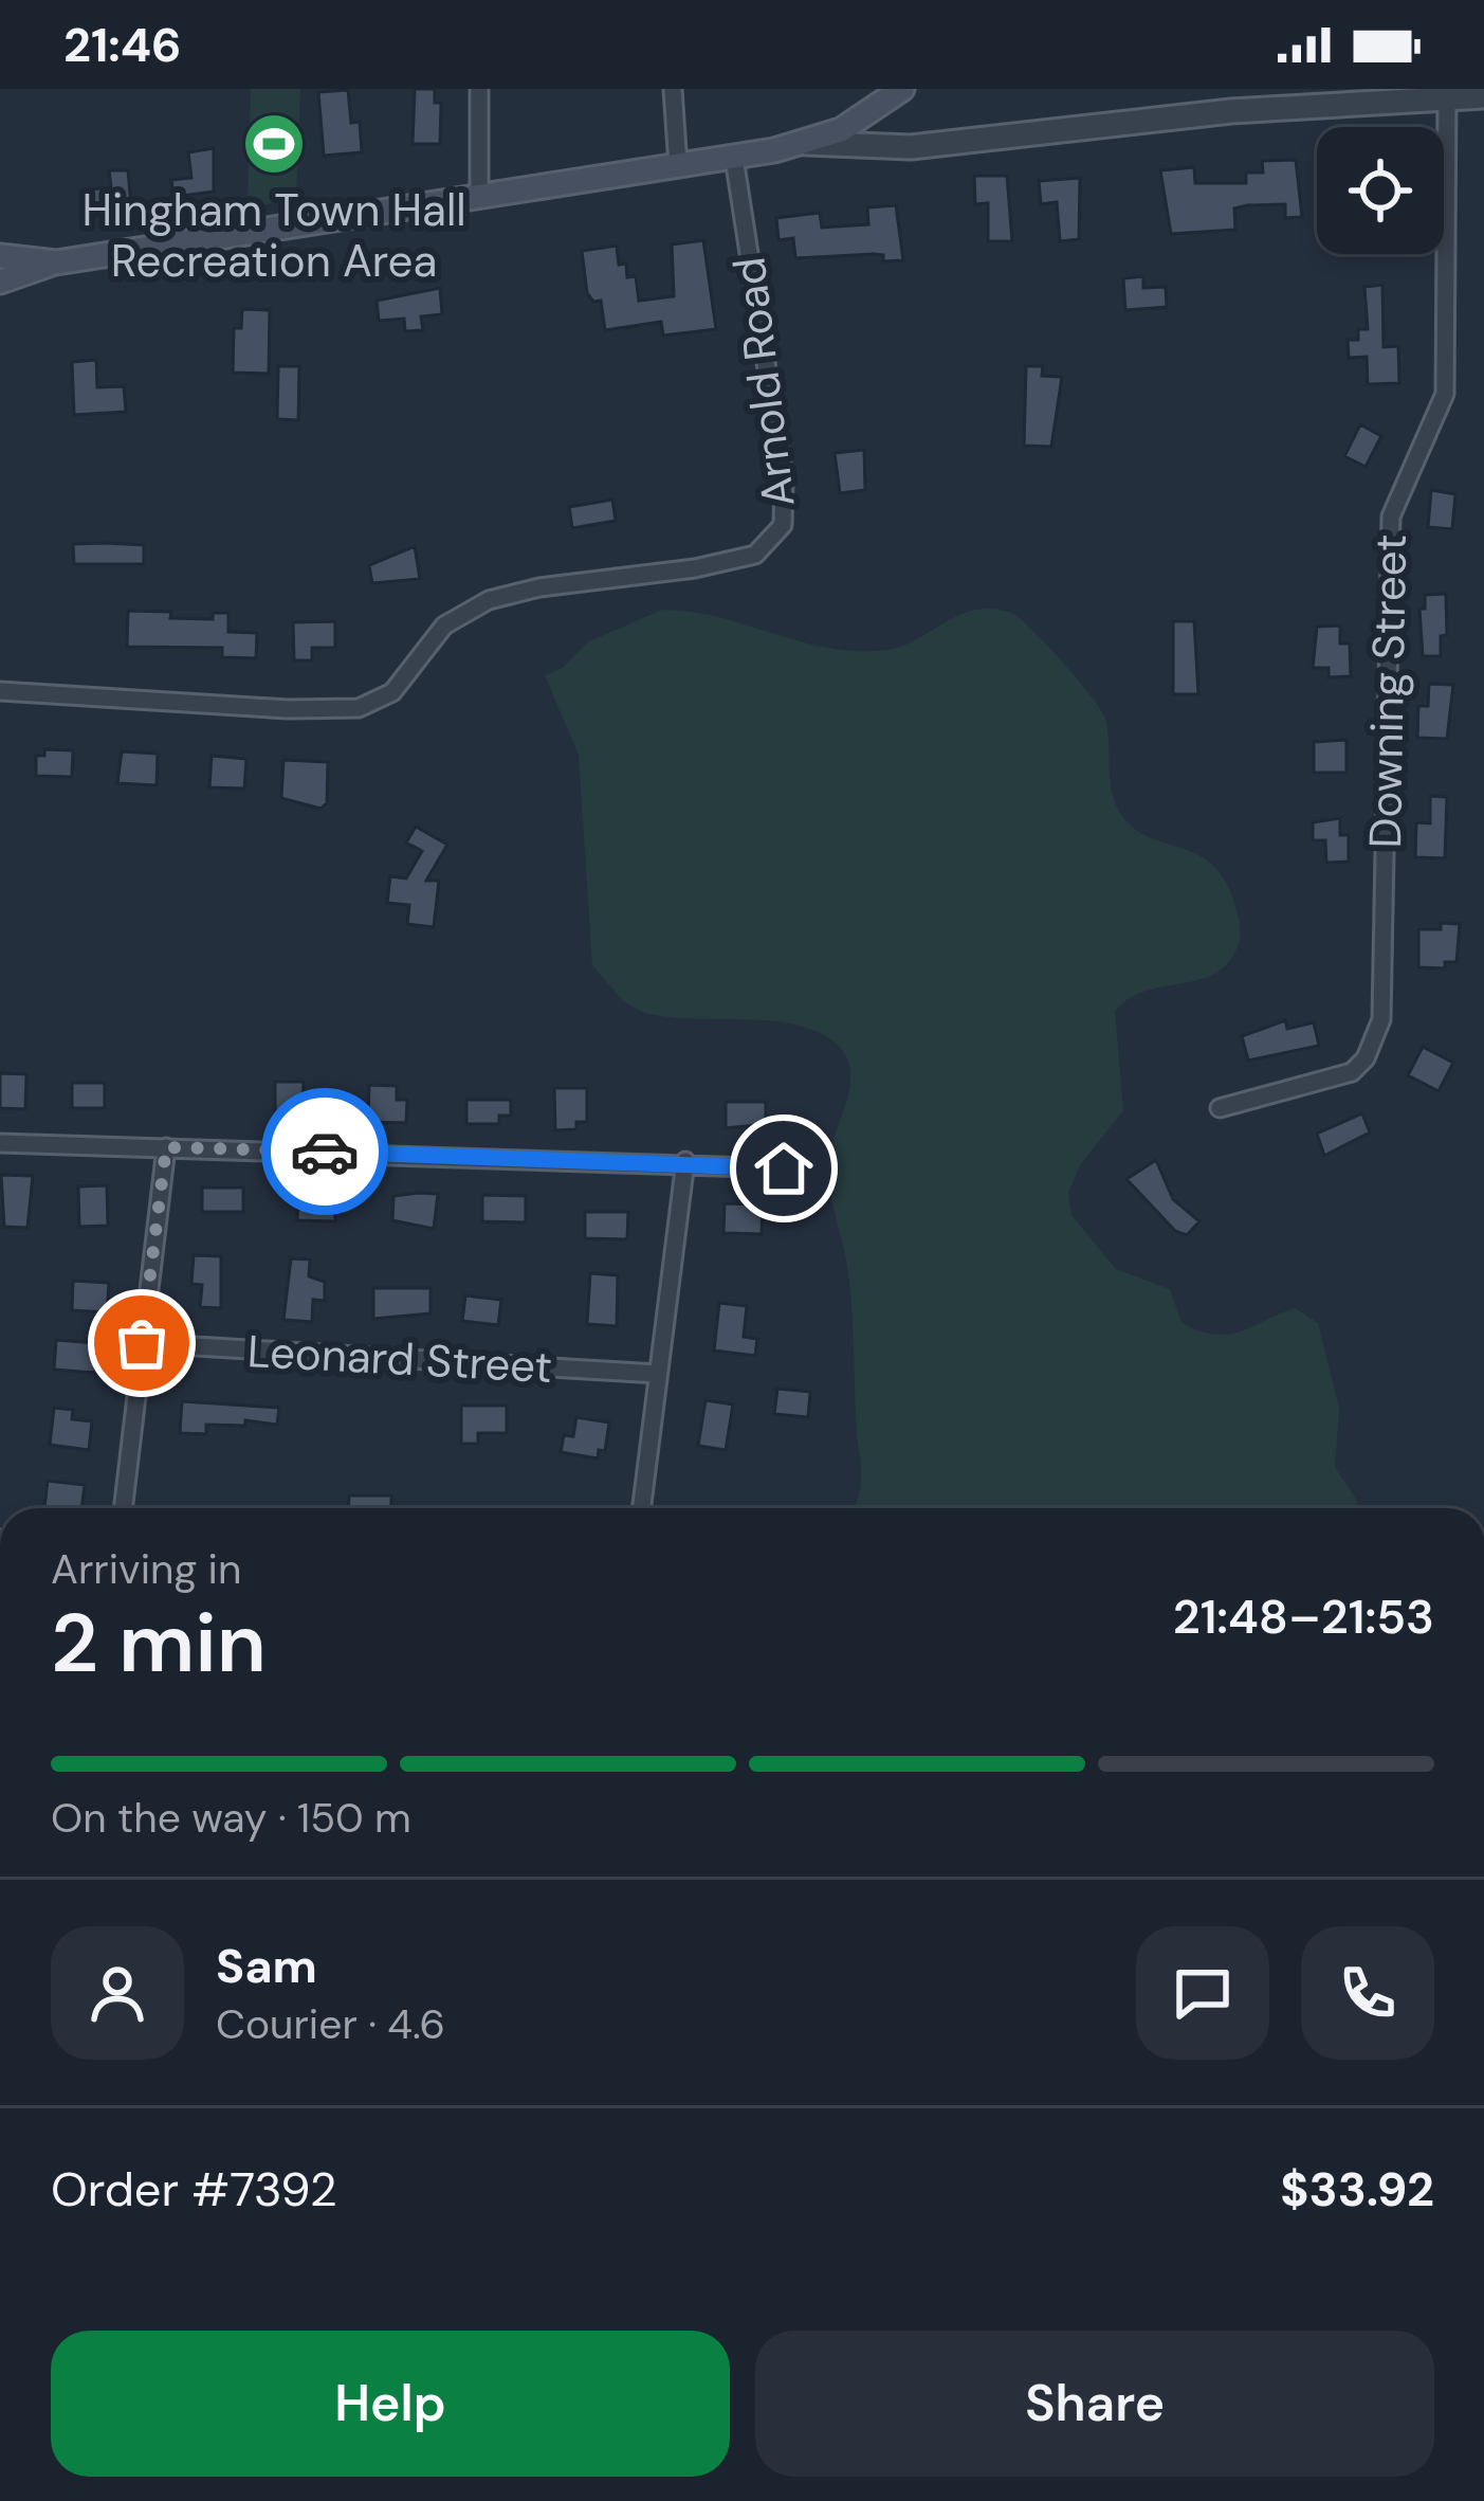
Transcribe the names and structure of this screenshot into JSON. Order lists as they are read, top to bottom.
{
  "streets": {
    "street": ["Arnold Road", "Downing Street", "Leonard Street"]
  },
  "places": {
    "sports": ["Hingham Town Hall Recreation Area"]
  },
  "page": {
    "status": "21:46",
    "heading": ["2 min", "Arriving in", "21:48–21:53"],
    "panel": [
      "Sam",
      "Courier · 4.6",
      "Order #7392",
      "$33.92"
    ],
    "bar": "On the way · 150 m",
    "buttons": ["Help", "Share"]
  }
}
